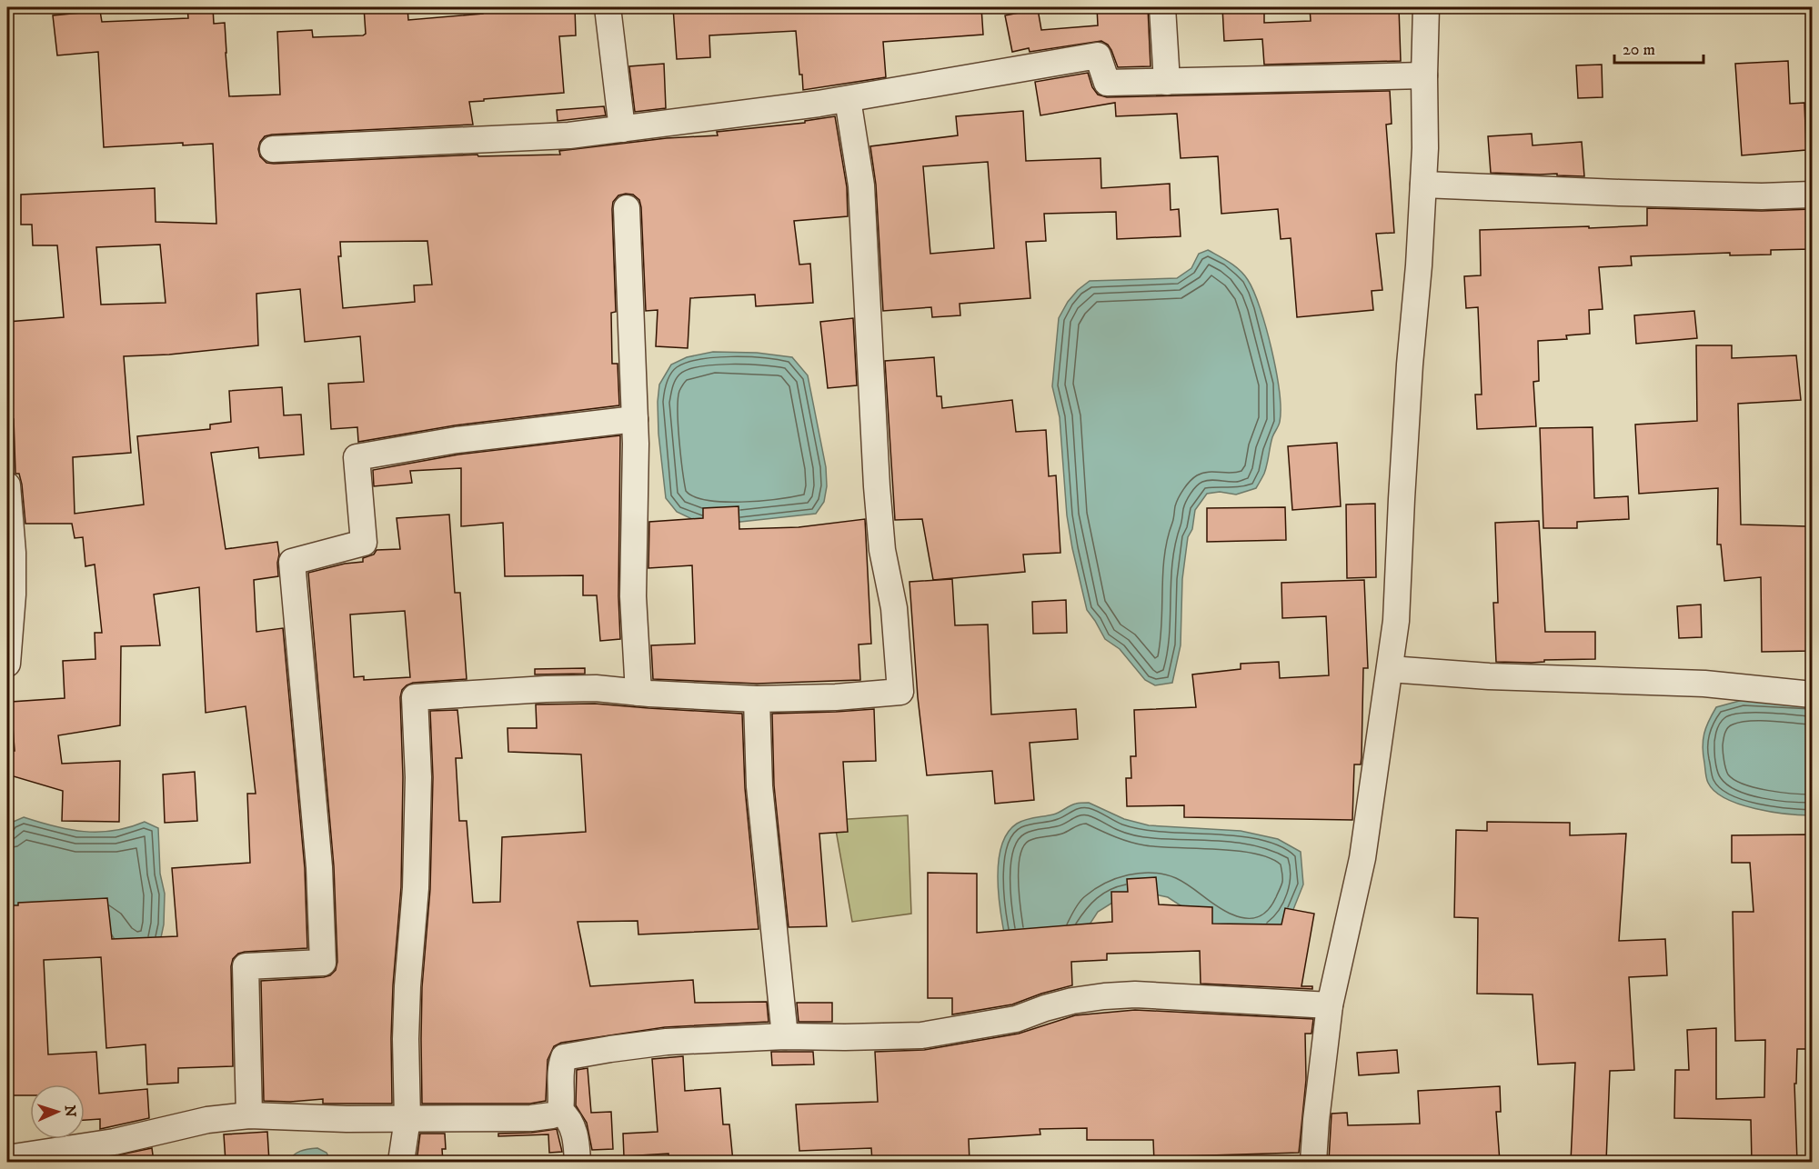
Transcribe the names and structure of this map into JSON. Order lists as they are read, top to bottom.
{
  "scale_bar": "20 m",
  "north": "right"
}
